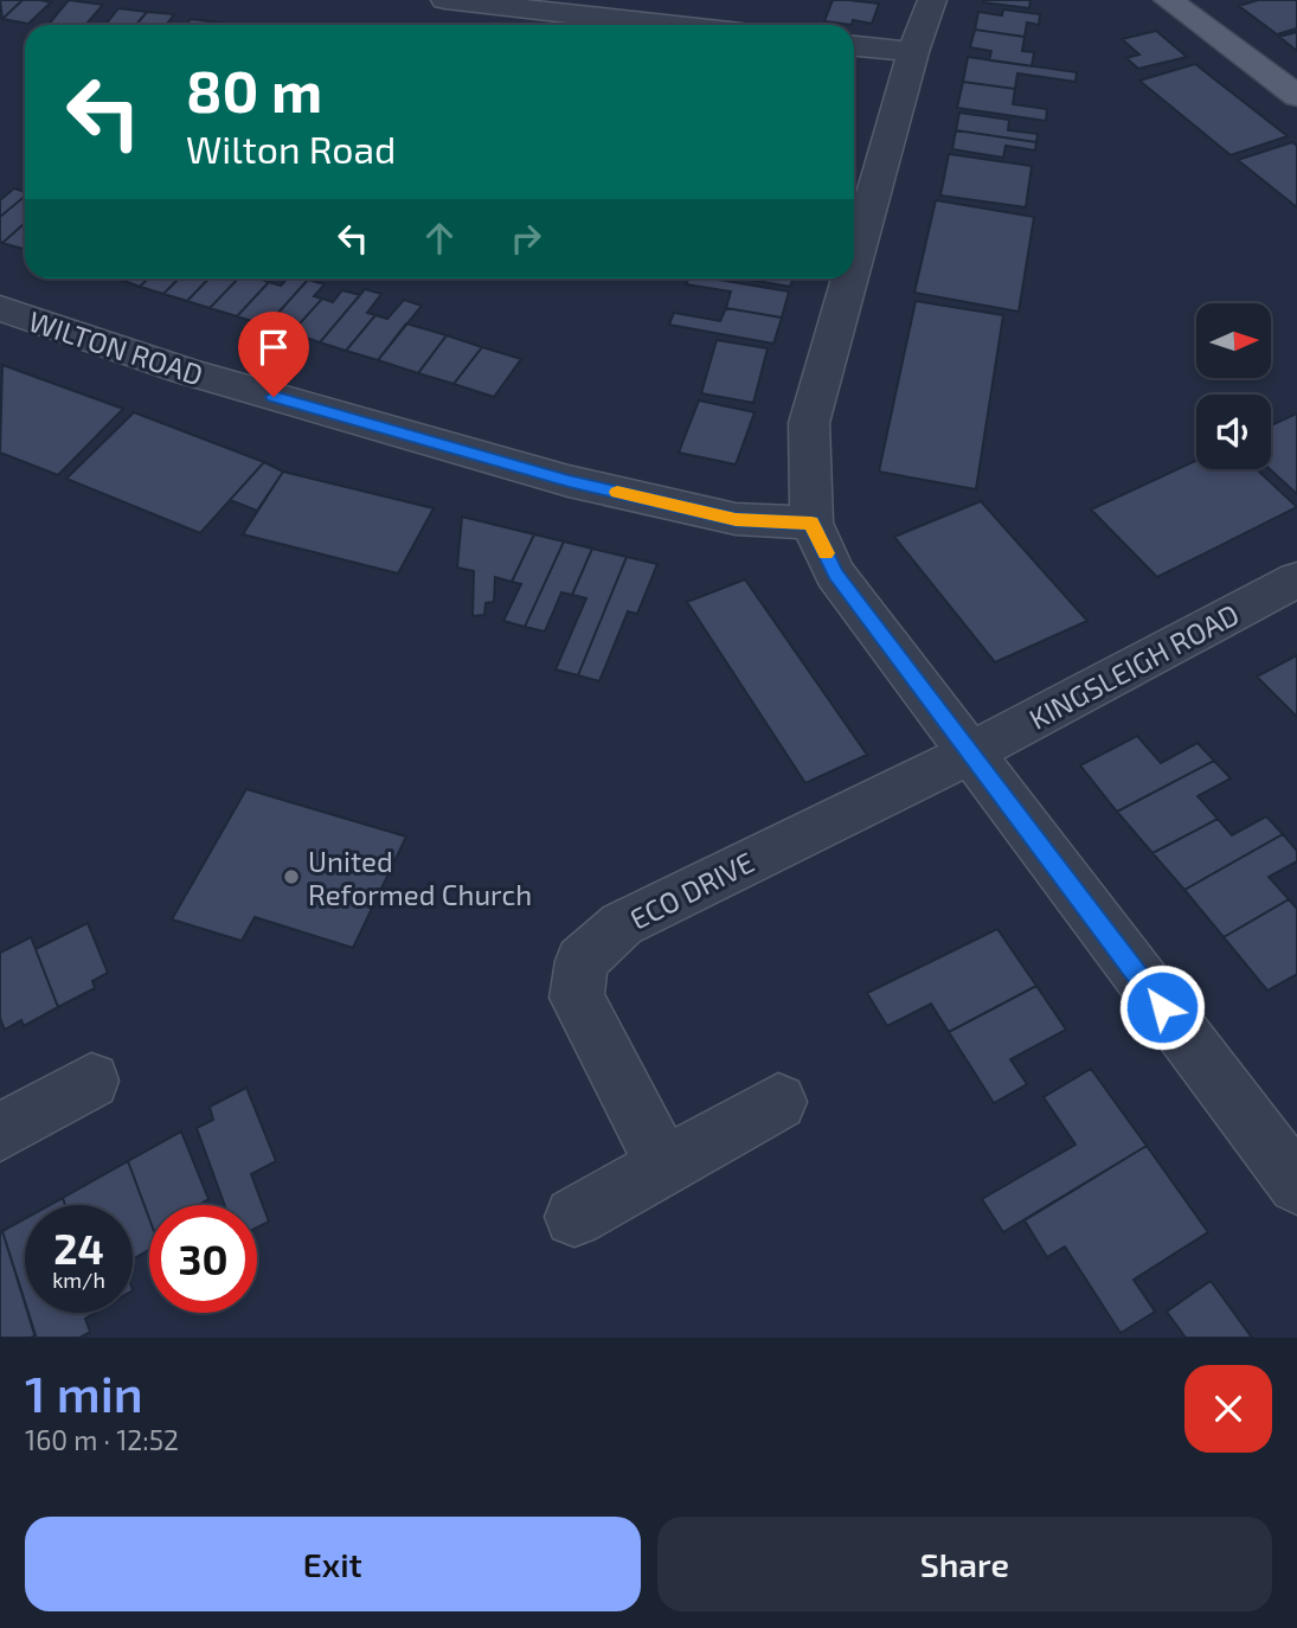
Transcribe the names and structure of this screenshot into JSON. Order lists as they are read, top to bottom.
{
  "streets": {
    "street": ["WILTON ROAD", "KINGSLEIGH ROAD", "ECO DRIVE"]
  },
  "crossings": [
    ["KINGSLEIGH ROAD", "ECO DRIVE"]
  ],
  "places": ["United Reformed Church"],
  "north": "right",
  "page": {
    "turn": ["80 m", "Wilton Road"],
    "speed": "24 km/h",
    "limit": "30",
    "heading": ["1 min", "160 m · 12:52"],
    "buttons": ["Exit", "Share"]
  }
}
